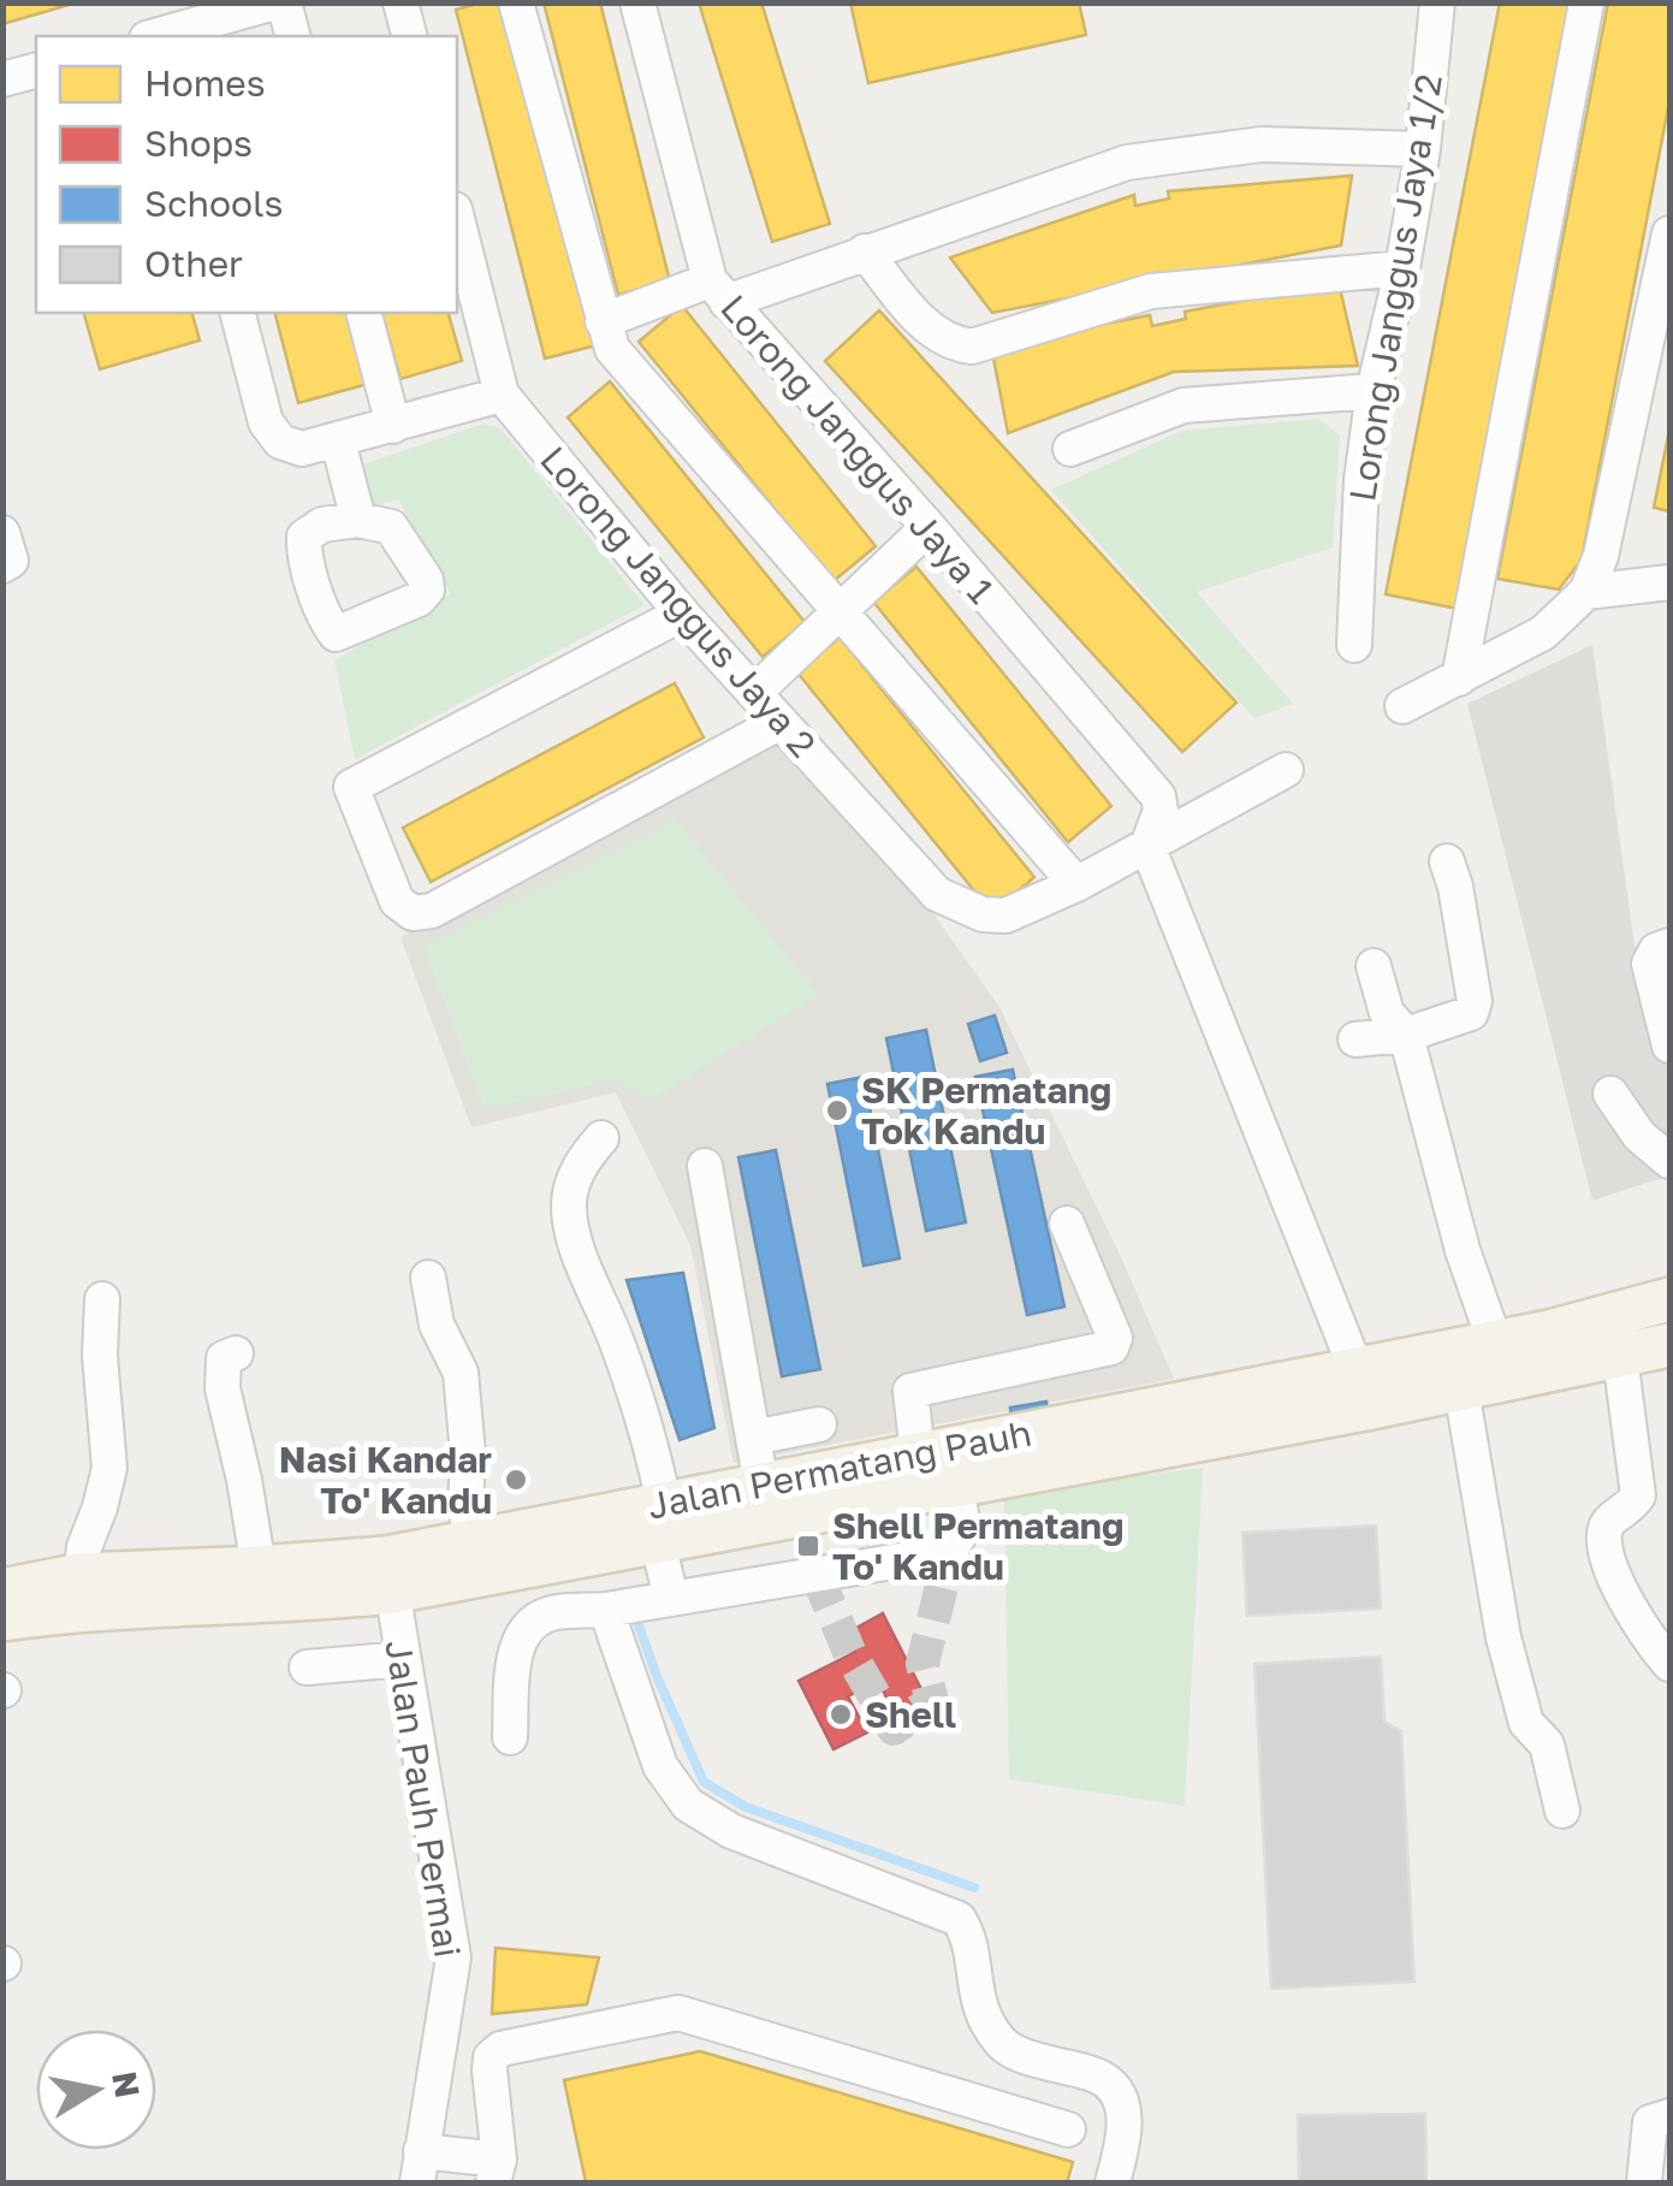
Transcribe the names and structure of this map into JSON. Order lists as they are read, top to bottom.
{
  "streets": {
    "main road": ["Jalan Permatang Pauh"],
    "street": [
      "Lorong Janggus Jaya 1/2",
      "Lorong Janggus Jaya 1",
      "Lorong Janggus Jaya 2",
      "Jalan Pauh Permai"
    ]
  },
  "crossings": [
    ["Jalan Permatang Pauh", "Jalan Pauh Permai"]
  ],
  "places": {
    "other": ["SK Permatang Tok Kandu", "Nasi Kandar To' Kandu", "Shell"],
    "transit": ["Shell Permatang To' Kandu"]
  },
  "legend": [
    "Homes",
    "Shops",
    "Schools",
    "Other"
  ],
  "north": "right"
}
